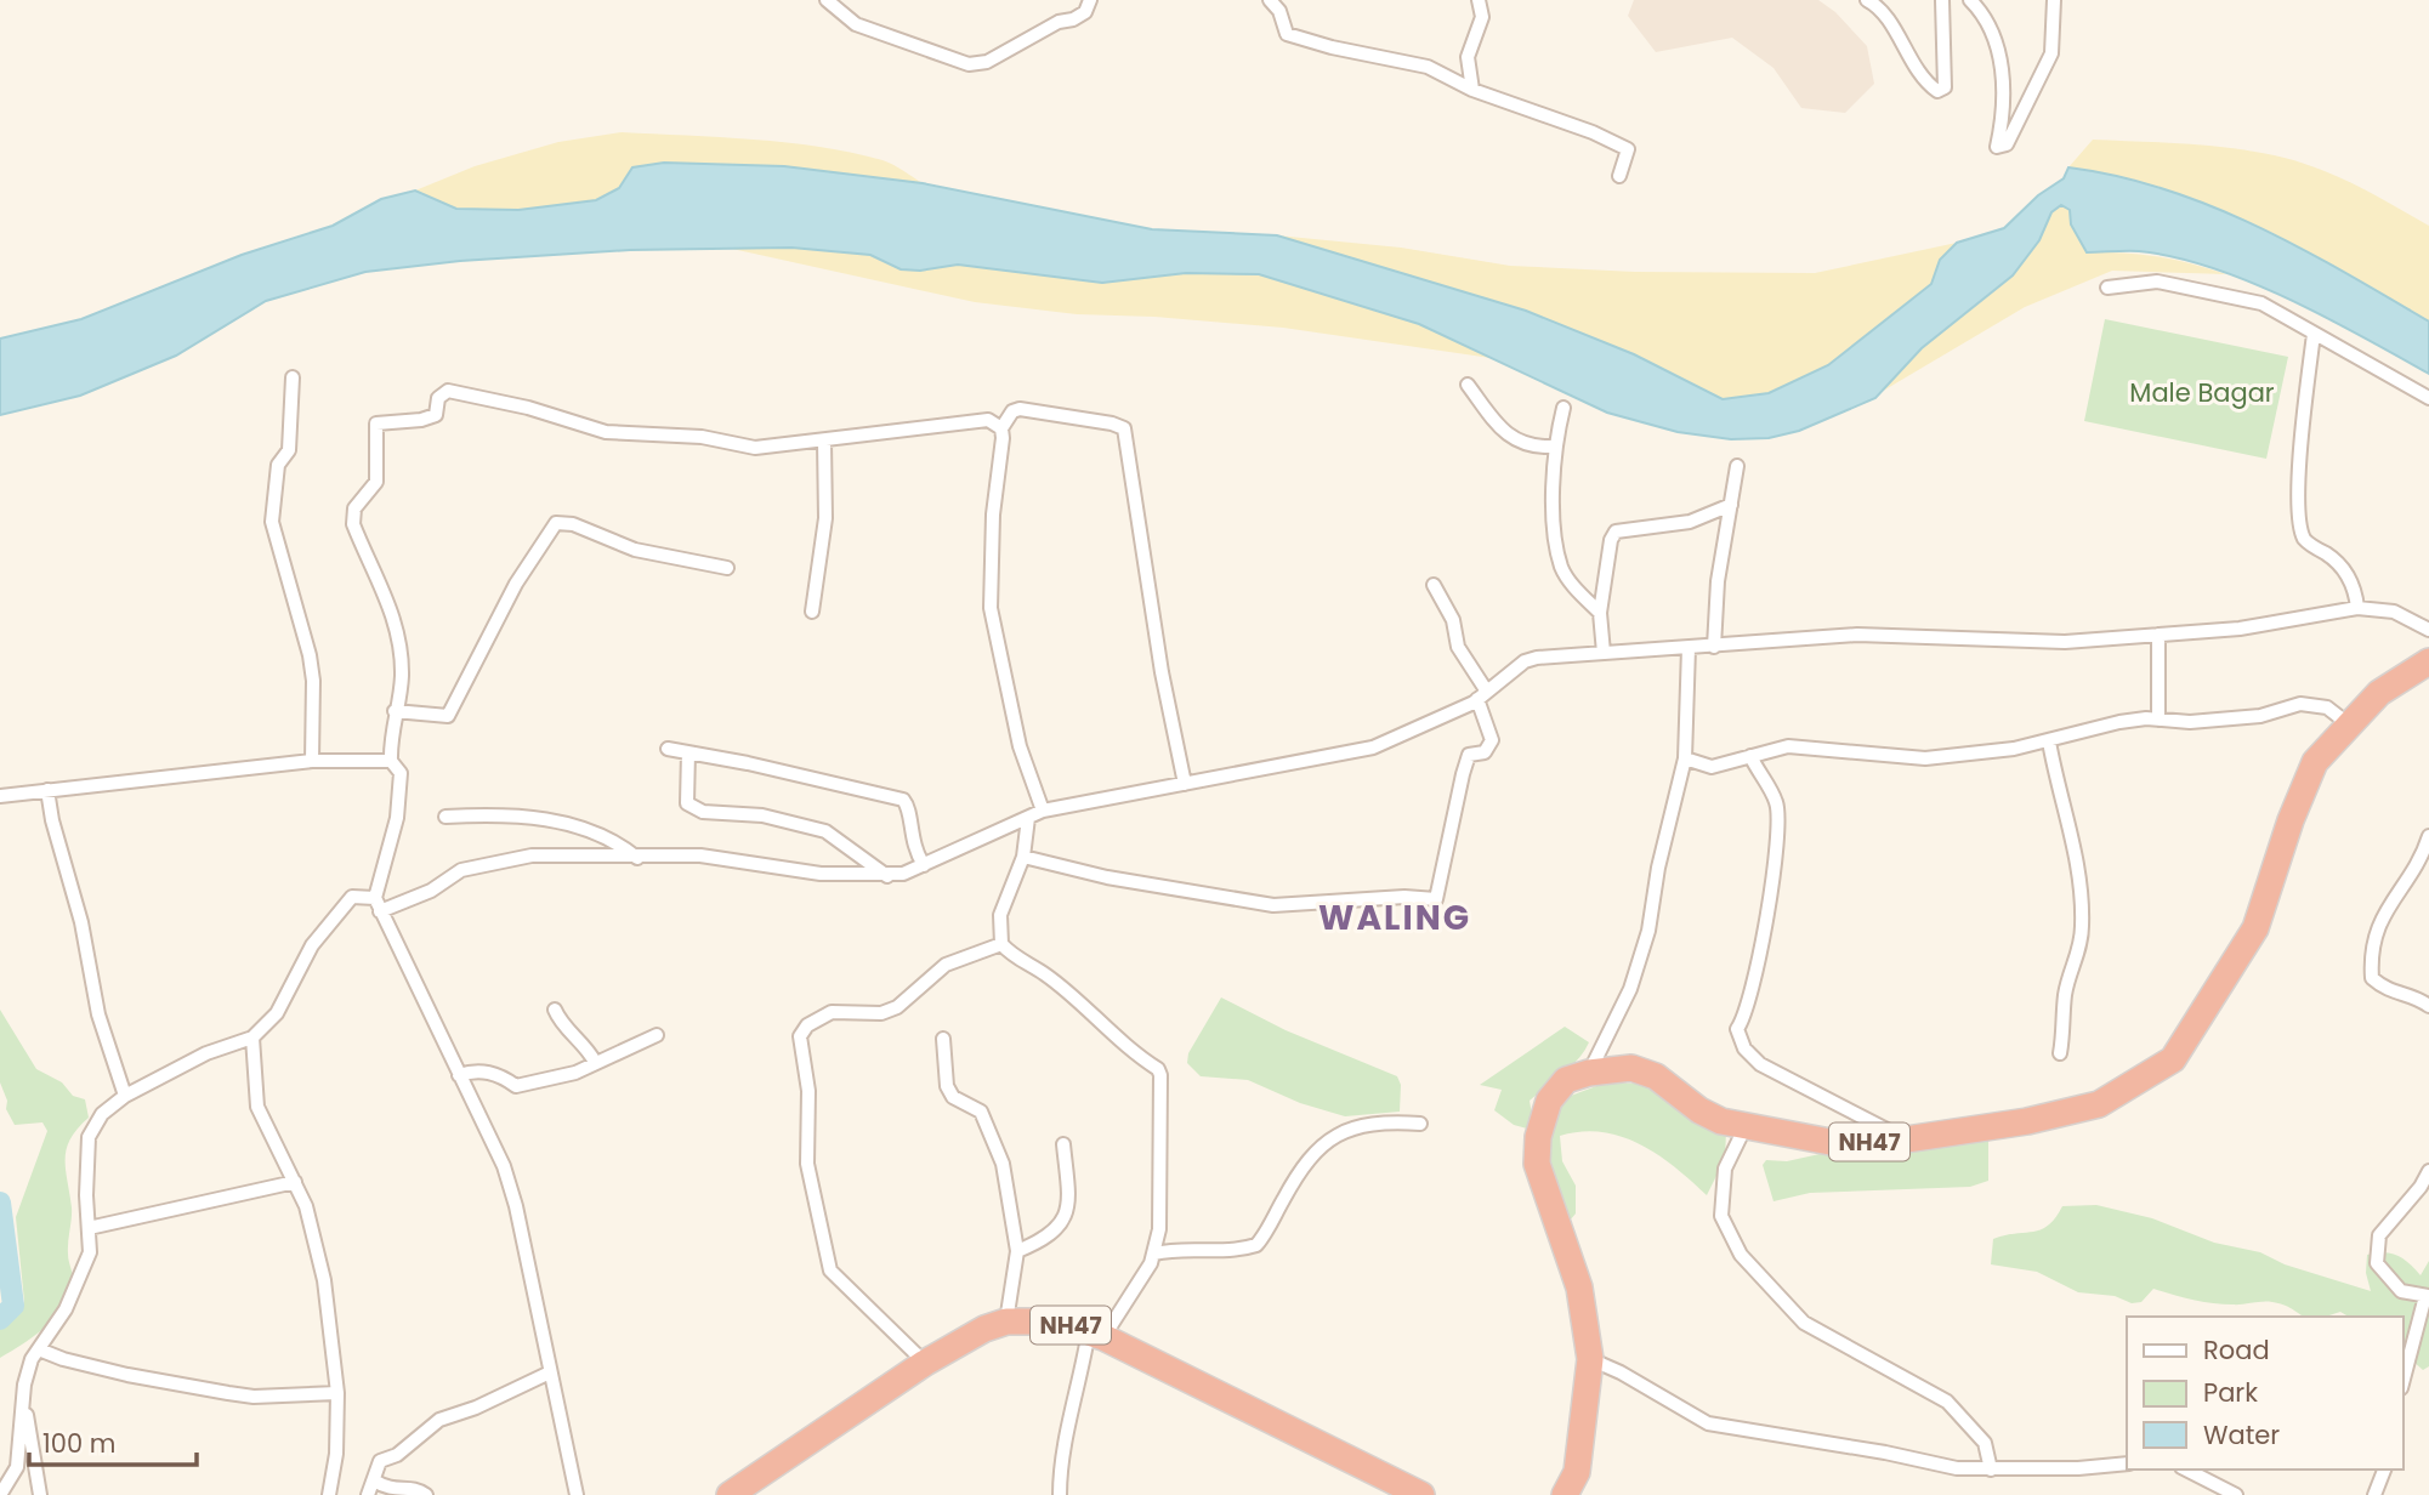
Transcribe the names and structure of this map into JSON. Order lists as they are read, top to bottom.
{
  "streets": {
    "highway": ["NH47"]
  },
  "districts": ["WALING"],
  "parks": ["Male Bagar"],
  "legend": ["Road", "Park", "Water"],
  "scale_bar": "100 m"
}
